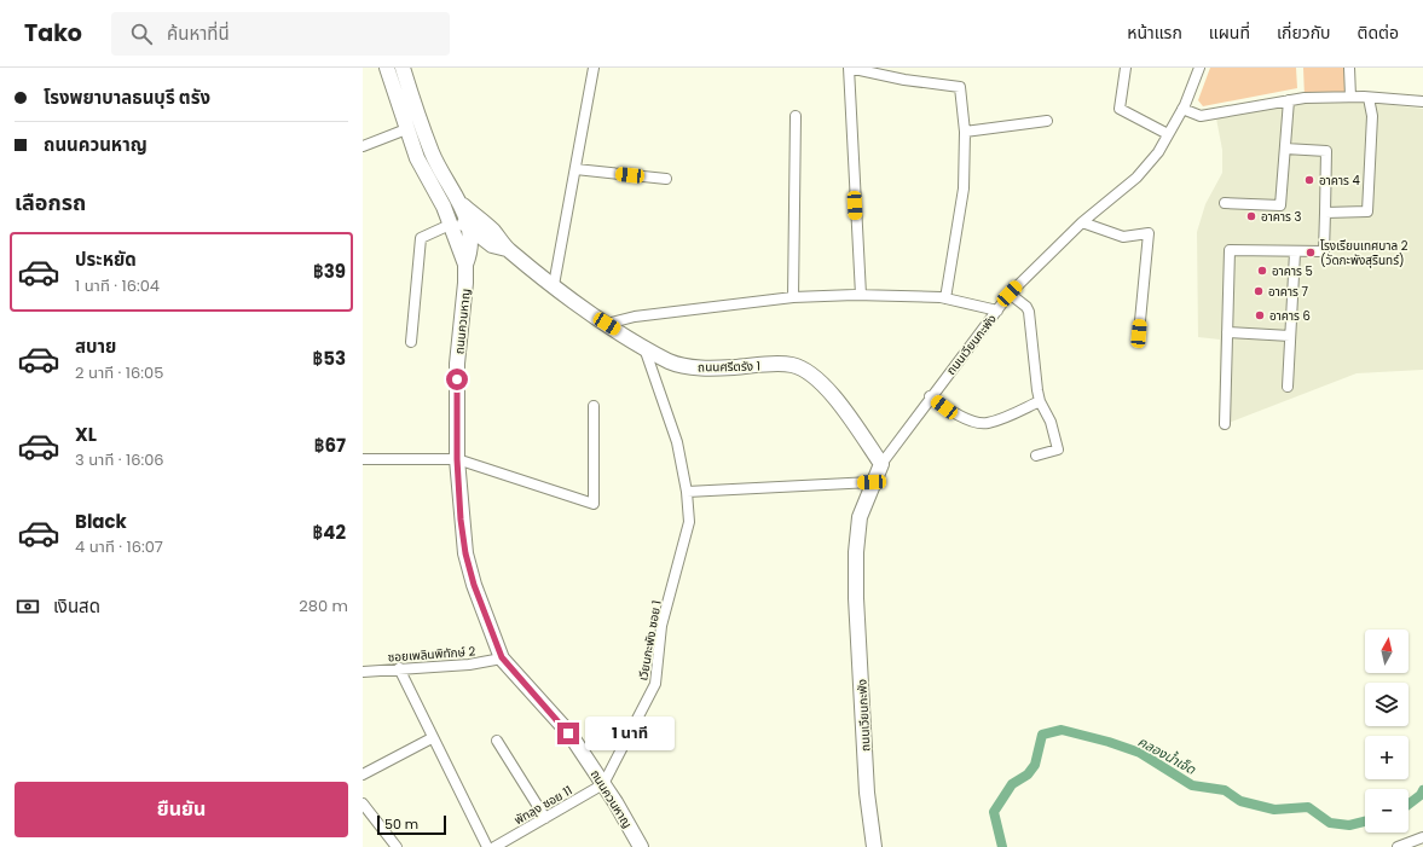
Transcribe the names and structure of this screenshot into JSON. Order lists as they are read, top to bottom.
{
  "streets": {
    "main road": ["ถนนควนหาญ", "ถนนเวียนกะพัง", "ถนนศรีตรัง 1"],
    "street": ["เวียนกะพัง ซอย 1", "ซอยเพลินพิทักษ์ 2", "พัทลุง ซอย 11"]
  },
  "crossings": [
    ["ถนนควนหาญ", "ถนนศรีตรัง 1"],
    ["ถนนควนหาญ", "เวียนกะพัง ซอย 1"],
    ["ถนนควนหาญ", "ซอยเพลินพิทักษ์ 2"],
    ["ถนนควนหาญ", "พัทลุง ซอย 11"],
    ["ถนนเวียนกะพัง", "ถนนศรีตรัง 1"],
    ["ถนนศรีตรัง 1", "เวียนกะพัง ซอย 1"],
    ["เวียนกะพัง ซอย 1", "พัทลุง ซอย 11"]
  ],
  "water": ["คลองน้ำเจ็ด"],
  "places": [
    "อาคาร 4",
    "อาคาร 3",
    "โรงเรียนเทศบาล 2 (วัดกะพังสุรินทร์)",
    "อาคาร 5",
    "อาคาร 7",
    "อาคาร 6"
  ],
  "scale_bar": "50 m",
  "north": "top",
  "page": {
    "header": "Tako",
    "search": "ค้นหาที่นี่",
    "nav": [
      "หน้าแรก",
      "แผนที่",
      "เกี่ยวกับ",
      "ติดต่อ"
    ],
    "banner": ["โรงพยาบาลธนบุรี ตรัง", "ถนนควนหาญ"],
    "heading": "เลือกรถ",
    "list": [
      {
        "name": "ประหยัด",
        "note": "1 นาที · 16:04",
        "value": "฿39"
      },
      {
        "name": "สบาย",
        "note": "2 นาที · 16:05",
        "value": "฿53"
      },
      {
        "name": "XL",
        "note": "3 นาที · 16:06",
        "value": "฿67"
      },
      {
        "name": "Black",
        "note": "4 นาที · 16:07",
        "value": "฿42"
      }
    ],
    "pay": ["เงินสด", "280 m"],
    "map_buttons": ["+", "−"],
    "bubble": "1 นาที",
    "buttons": "ยืนยัน",
    "scale": "50 m"
  }
}
